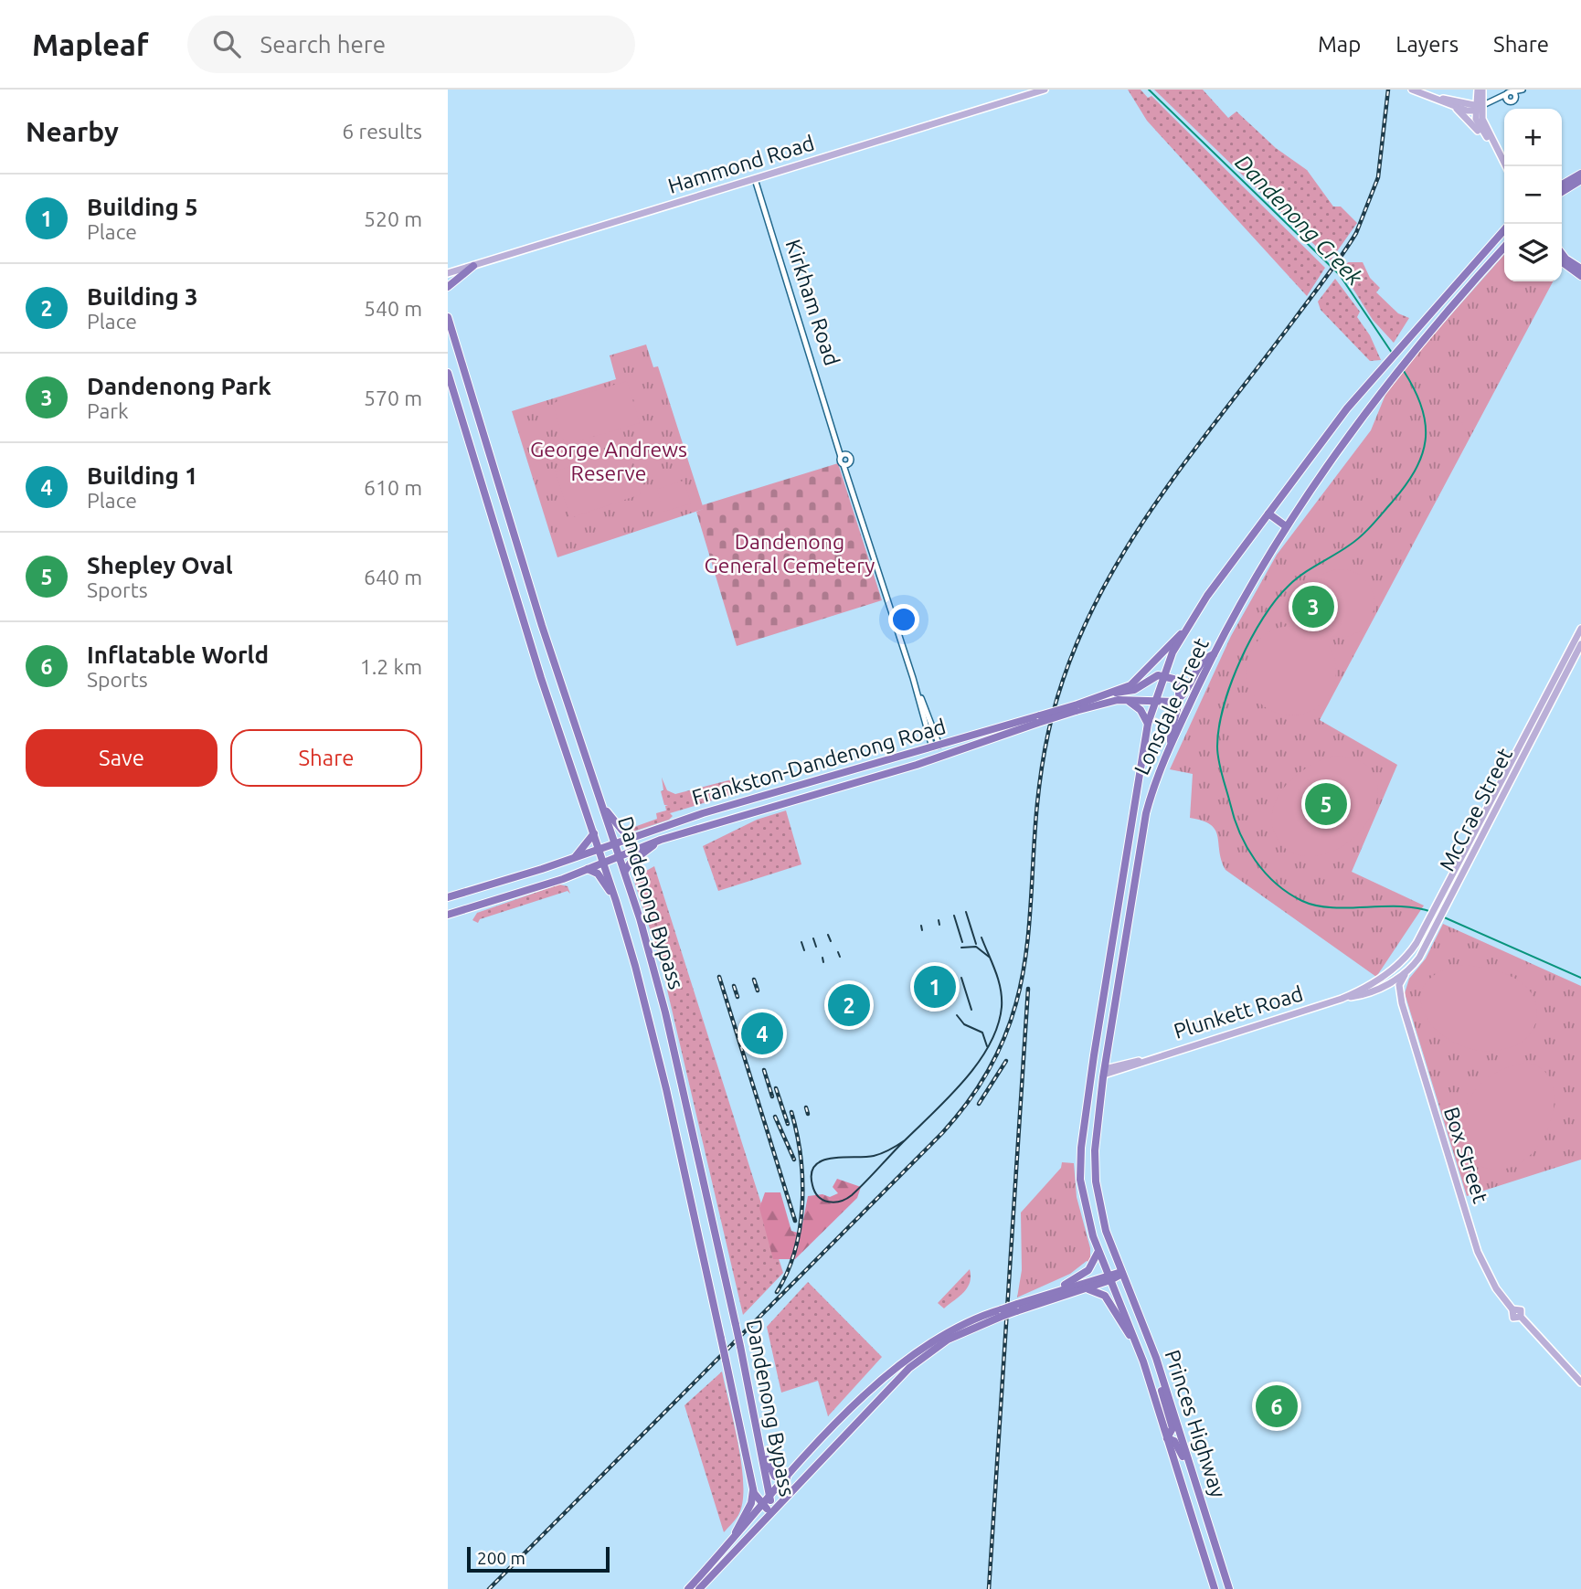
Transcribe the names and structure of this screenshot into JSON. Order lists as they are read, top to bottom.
{
  "streets": {
    "highway": [
      "Lonsdale Street",
      "Frankston-Dandenong Road",
      "Dandenong Bypass",
      "Princes Highway"
    ],
    "main road": [
      "Hammond Road",
      "McCrae Street",
      "Plunkett Road",
      "Box Street"
    ],
    "street": ["Kirkham Road"]
  },
  "crossings": [
    ["Hammond Road", "Kirkham Road"],
    ["Lonsdale Street", "Frankston-Dandenong Road"],
    ["Lonsdale Street", "Plunkett Road"],
    ["Lonsdale Street", "Princes Highway"],
    ["Frankston-Dandenong Road", "Dandenong Bypass"],
    ["McCrae Street", "Plunkett Road"],
    ["McCrae Street", "Box Street"],
    ["Plunkett Road", "Box Street"]
  ],
  "water": ["Dandenong Creek"],
  "parks": ["George Andrews Reserve", "Dandenong General Cemetery"],
  "scale_bar": "200 m",
  "page": {
    "header": "Mapleaf",
    "search": "Search here",
    "nav": ["Map", "Layers", "Share"],
    "heading": ["Nearby", "6 results"],
    "map_buttons": ["+", "−"],
    "list": [
      {
        "mark": "1",
        "name": "Building 5",
        "note": "Place",
        "value": "520 m"
      },
      {
        "mark": "2",
        "name": "Building 3",
        "note": "Place",
        "value": "540 m"
      },
      {
        "mark": "3",
        "name": "Dandenong Park",
        "note": "Park",
        "value": "570 m"
      },
      {
        "mark": "4",
        "name": "Building 1",
        "note": "Place",
        "value": "610 m"
      },
      {
        "mark": "5",
        "name": "Shepley Oval",
        "note": "Sports",
        "value": "640 m"
      },
      {
        "mark": "6",
        "name": "Inflatable World",
        "note": "Sports",
        "value": "1.2 km"
      }
    ],
    "pins": [
      "3",
      "5",
      "1",
      "2",
      "4",
      "6"
    ],
    "buttons": ["Save", "Share"],
    "scale": "200 m"
  }
}
